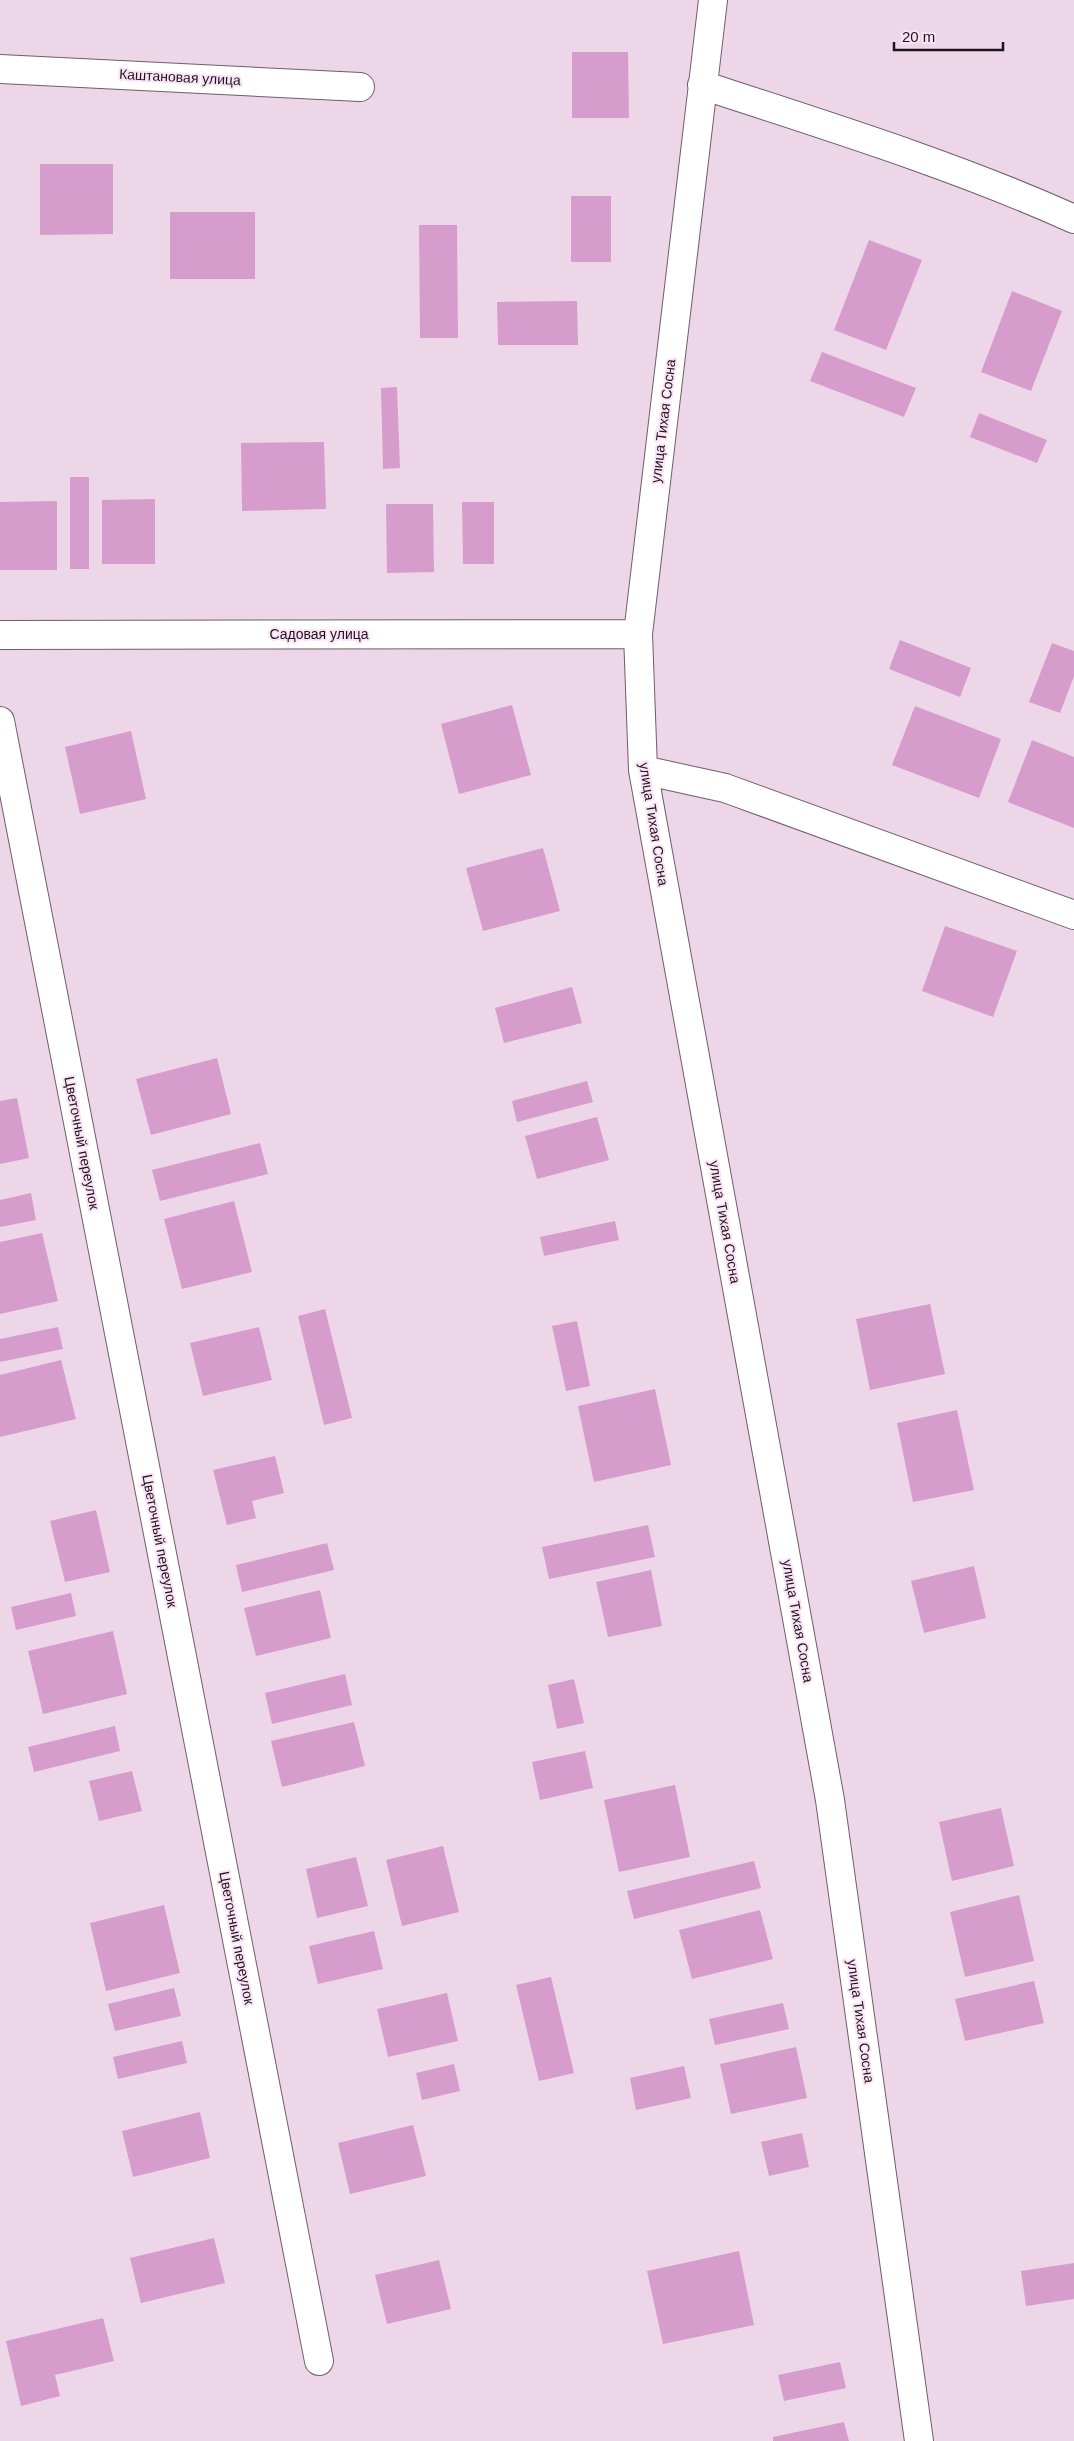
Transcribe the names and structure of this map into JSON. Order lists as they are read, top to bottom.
{
  "streets": {
    "street": [
      "Каштановая улица",
      "улица Тихая Сосна",
      "Садовая улица",
      "Цветочный переулок"
    ]
  },
  "crossings": [
    ["улица Тихая Сосна", "Садовая улица"]
  ],
  "scale_bar": "20 m"
}
